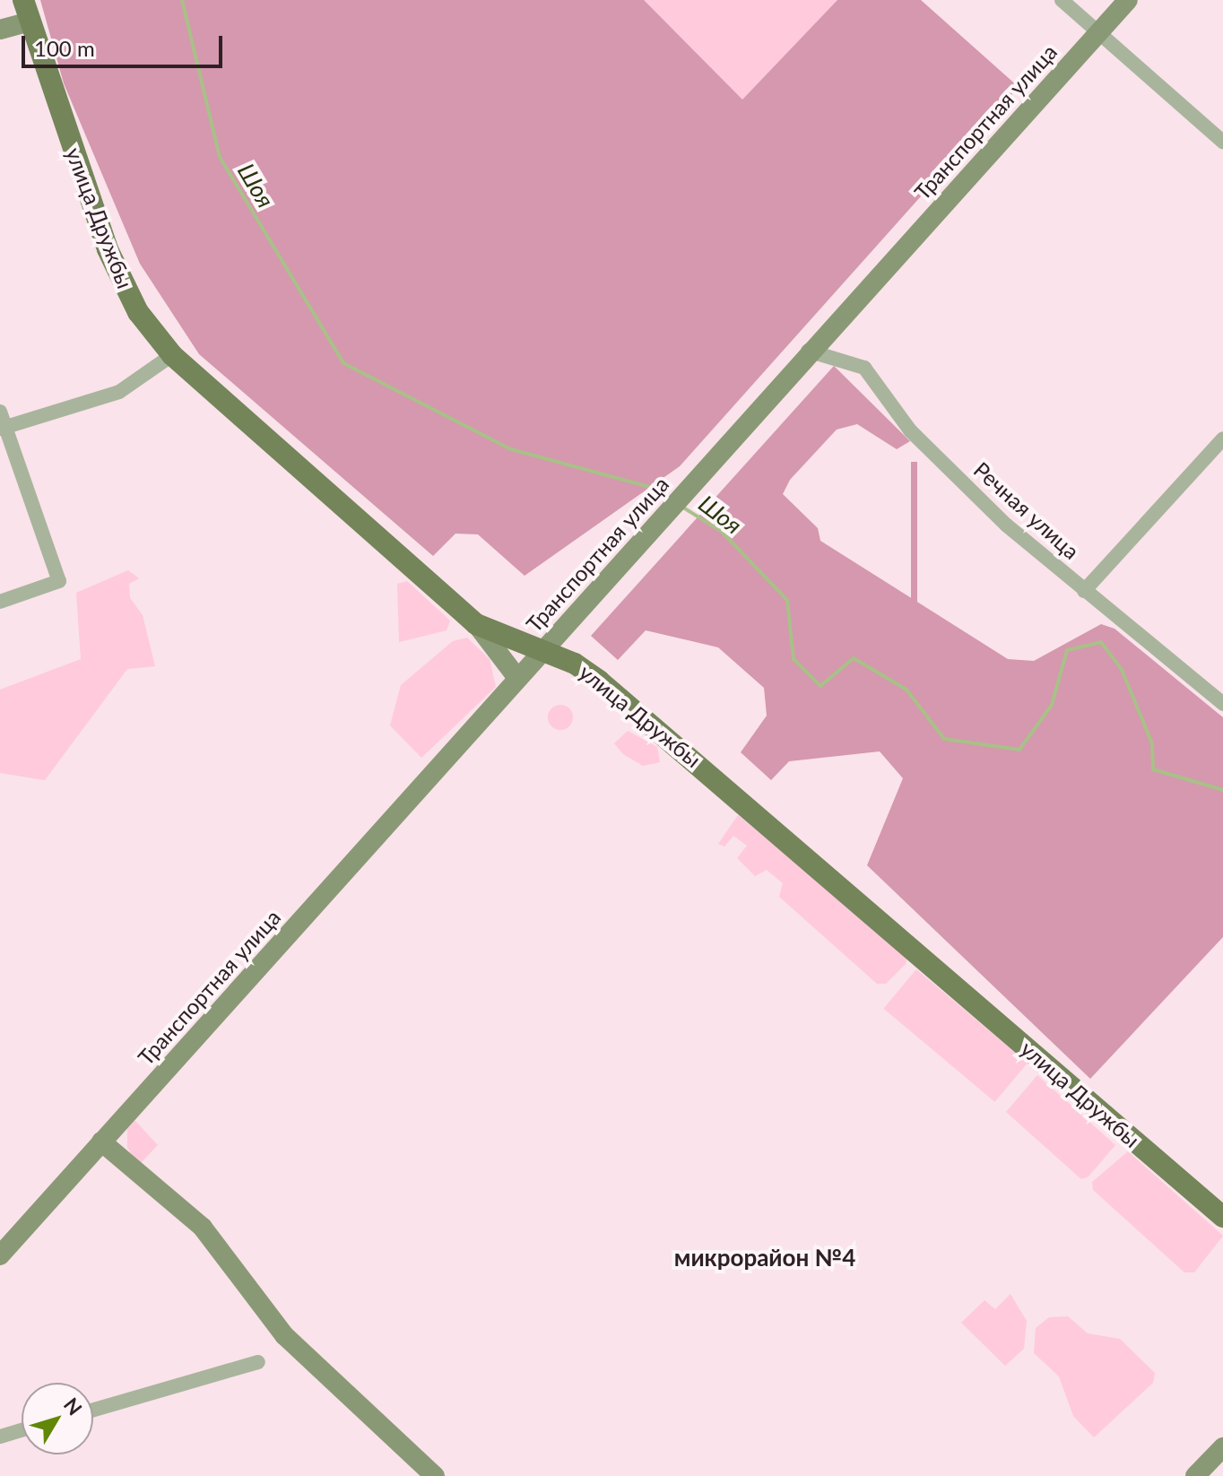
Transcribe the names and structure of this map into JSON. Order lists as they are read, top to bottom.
{
  "streets": {
    "main road": ["улица Дружбы"],
    "street": ["Транспортная улица", "Речная улица"]
  },
  "crossings": [
    ["Транспортная улица", "улица Дружбы"],
    ["Транспортная улица", "Речная улица"]
  ],
  "districts": ["микрорайон №4"],
  "water": ["Шоя"],
  "scale_bar": "100 m",
  "north": "top right"
}
